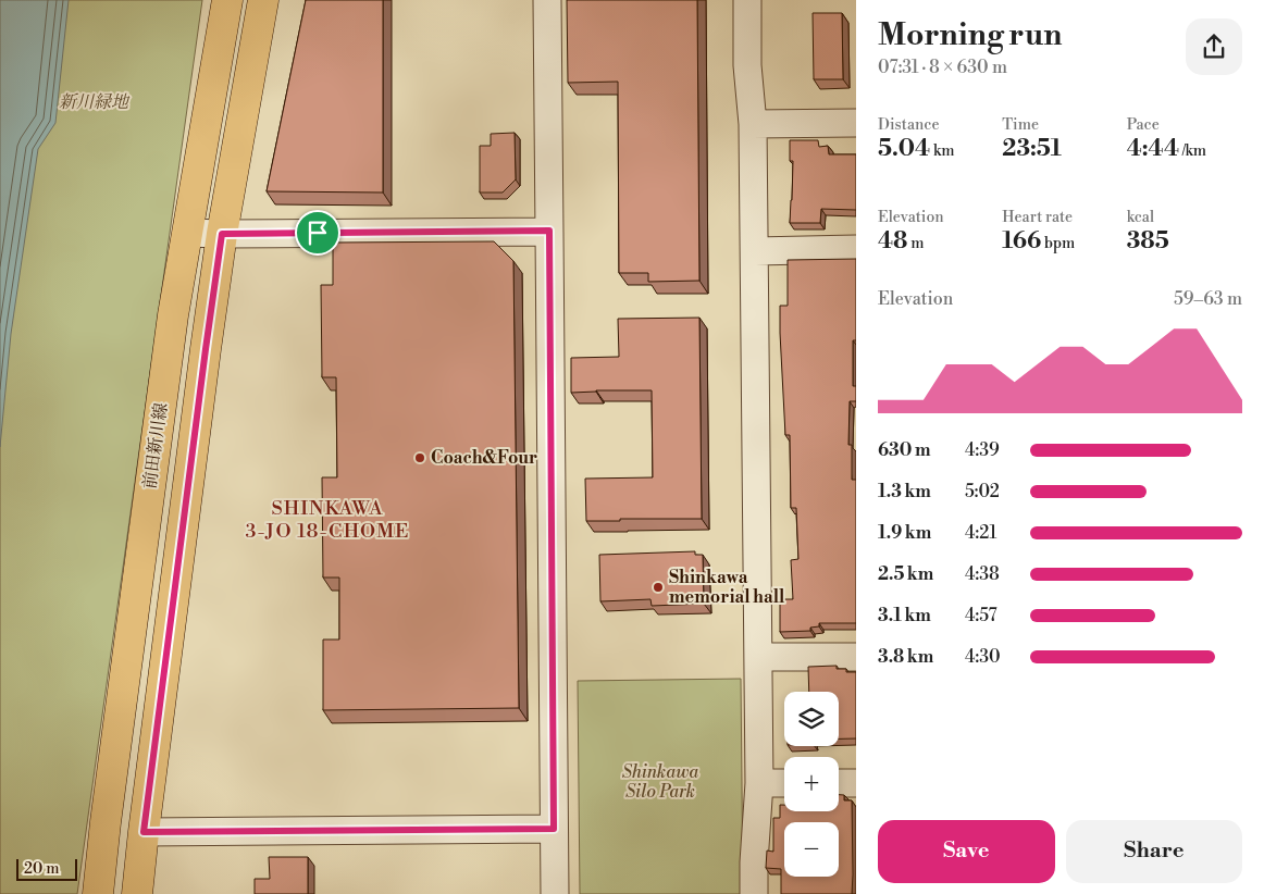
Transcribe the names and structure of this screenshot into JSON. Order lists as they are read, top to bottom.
{
  "streets": {
    "main road": ["前田新川線"]
  },
  "districts": ["SHINKAWA 3-JO 18-CHOME"],
  "parks": ["新川緑地", "Shinkawa Silo Park"],
  "places": ["Coach&Four", "Shinkawa memorial hall"],
  "scale_bar": "20 m",
  "page": {
    "heading": ["Morning run", "07:31 · 8 × 630 m"],
    "stats": [
      ["Distance", "5.04 km"],
      ["Time", "23:51"],
      ["Pace", "4:44 /km"],
      ["Elevation", "48 m"],
      ["Heart rate", "166 bpm"],
      ["kcal", "385"]
    ],
    "chart": ["Elevation", "59–63 m"],
    "list": [
      {
        "name": "630 m",
        "note": "4:39"
      },
      {
        "name": "1.3 km",
        "note": "5:02"
      },
      {
        "name": "1.9 km",
        "note": "4:21"
      },
      {
        "name": "2.5 km",
        "note": "4:38"
      },
      {
        "name": "3.1 km",
        "note": "4:57"
      },
      {
        "name": "3.8 km",
        "note": "4:30"
      }
    ],
    "map_buttons": ["+", "−"],
    "buttons": ["Save", "Share"],
    "scale": "20 m"
  }
}
